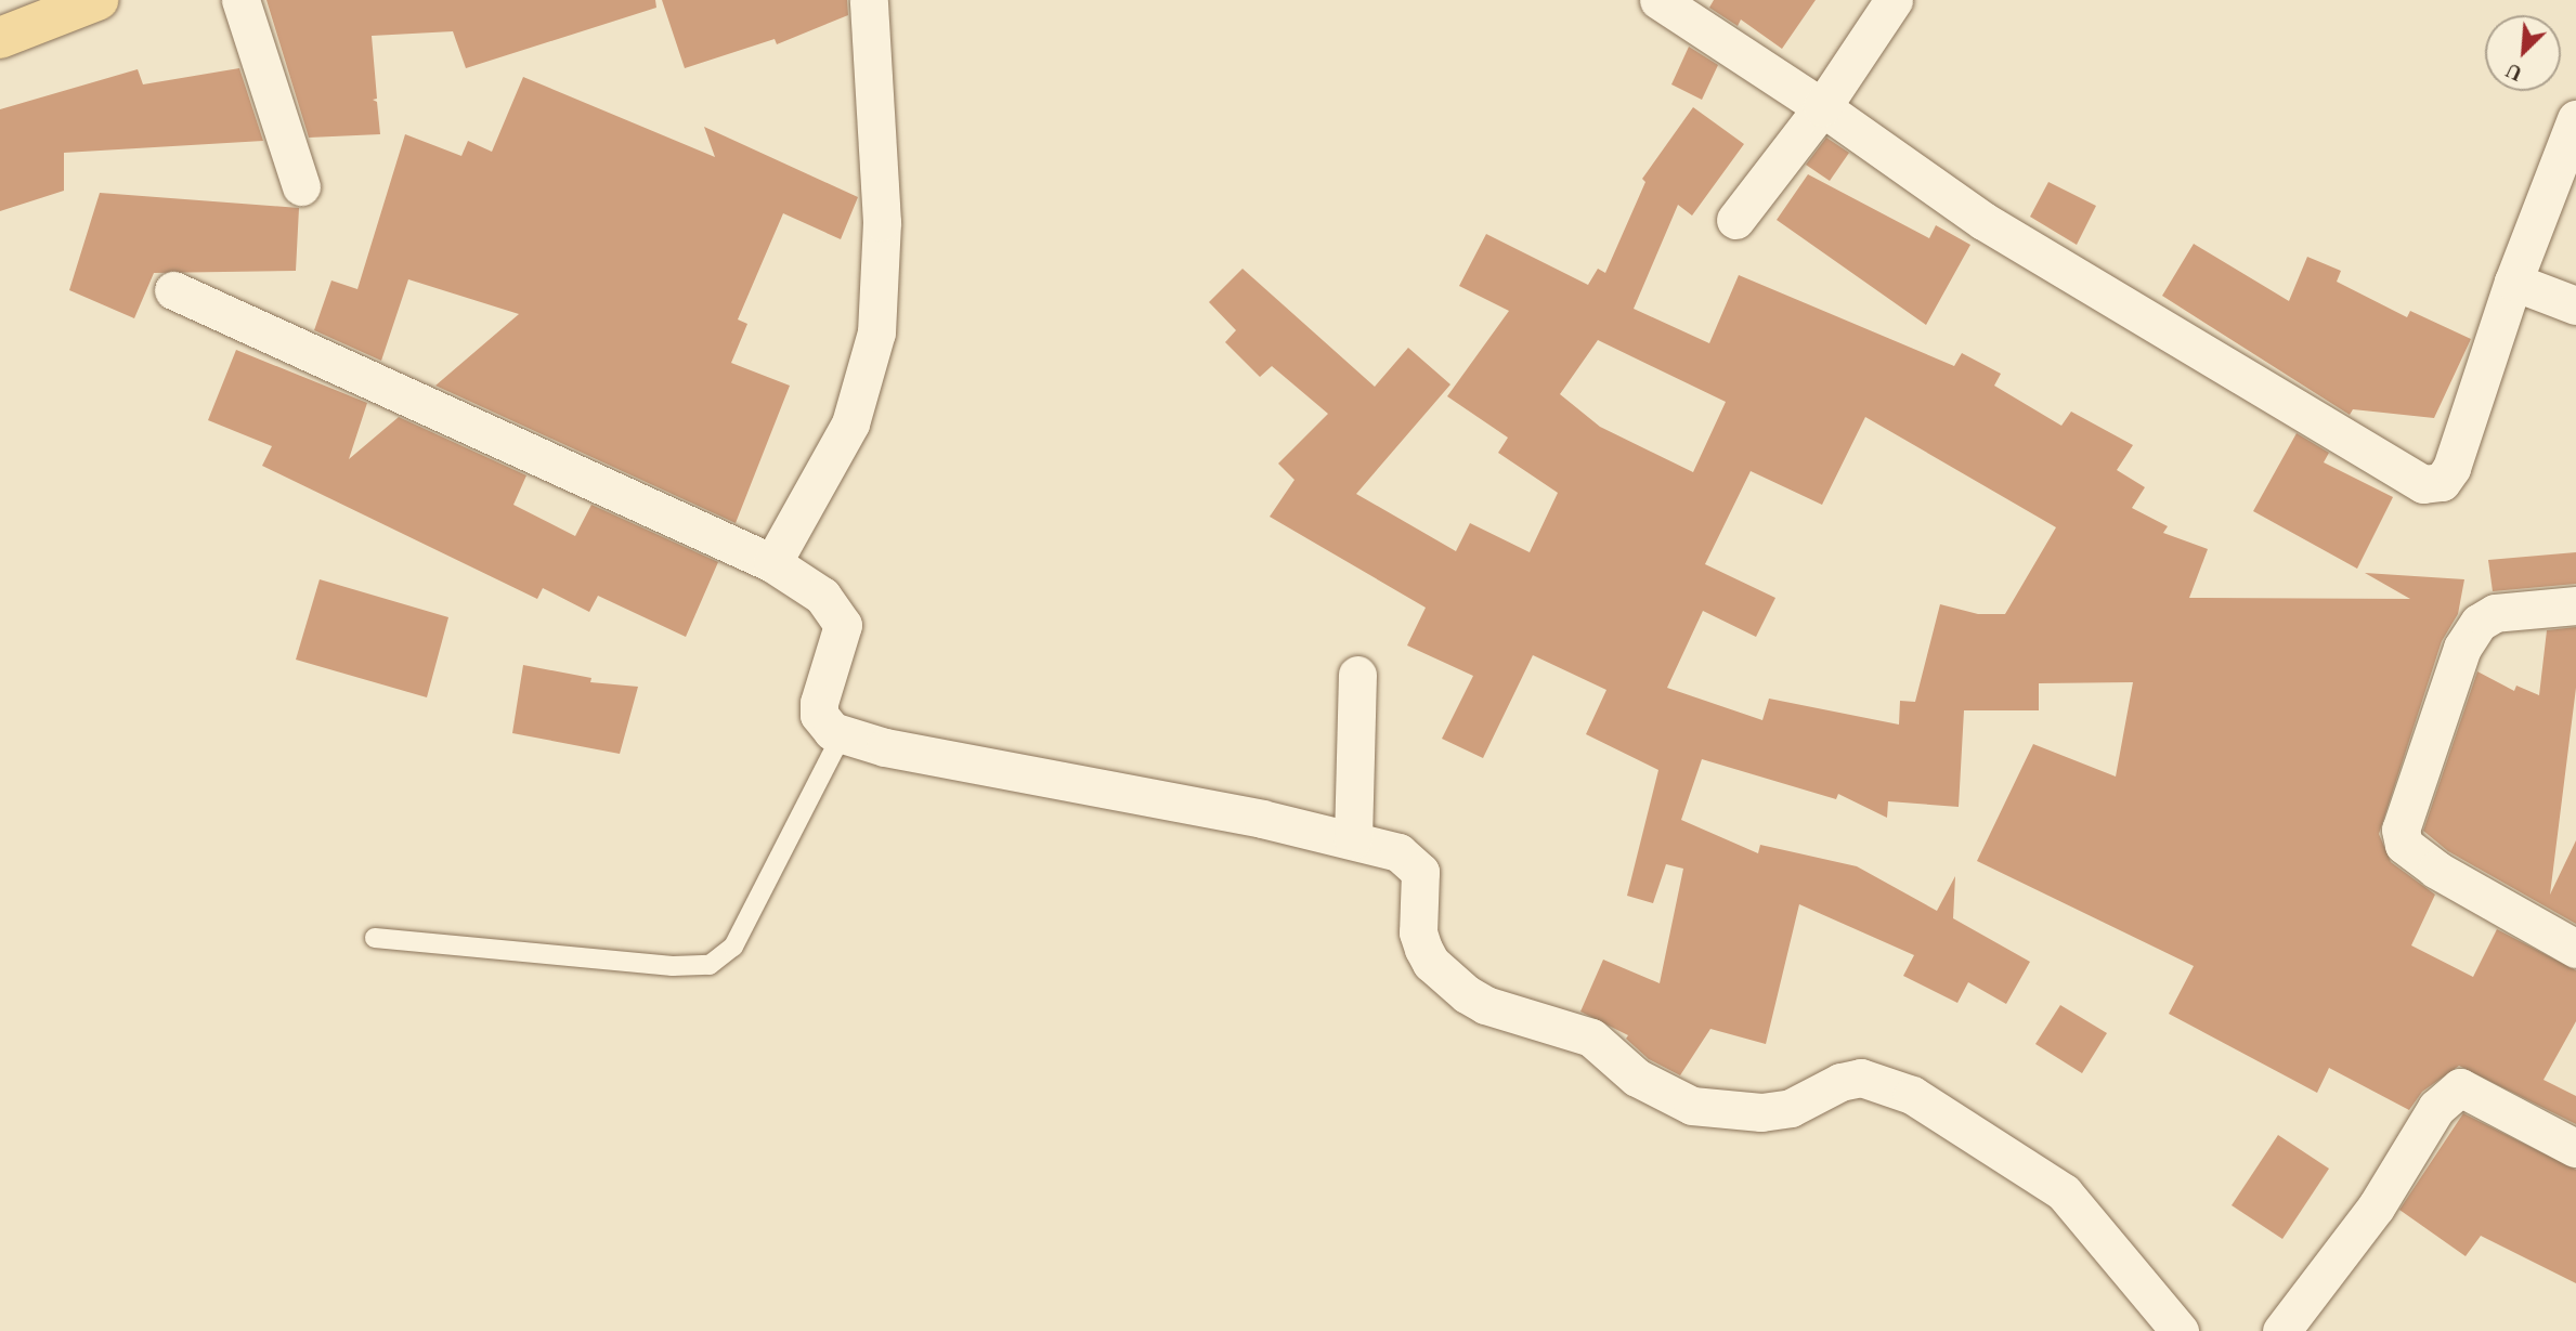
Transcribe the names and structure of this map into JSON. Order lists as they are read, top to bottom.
{
  "north": "bottom left"
}
